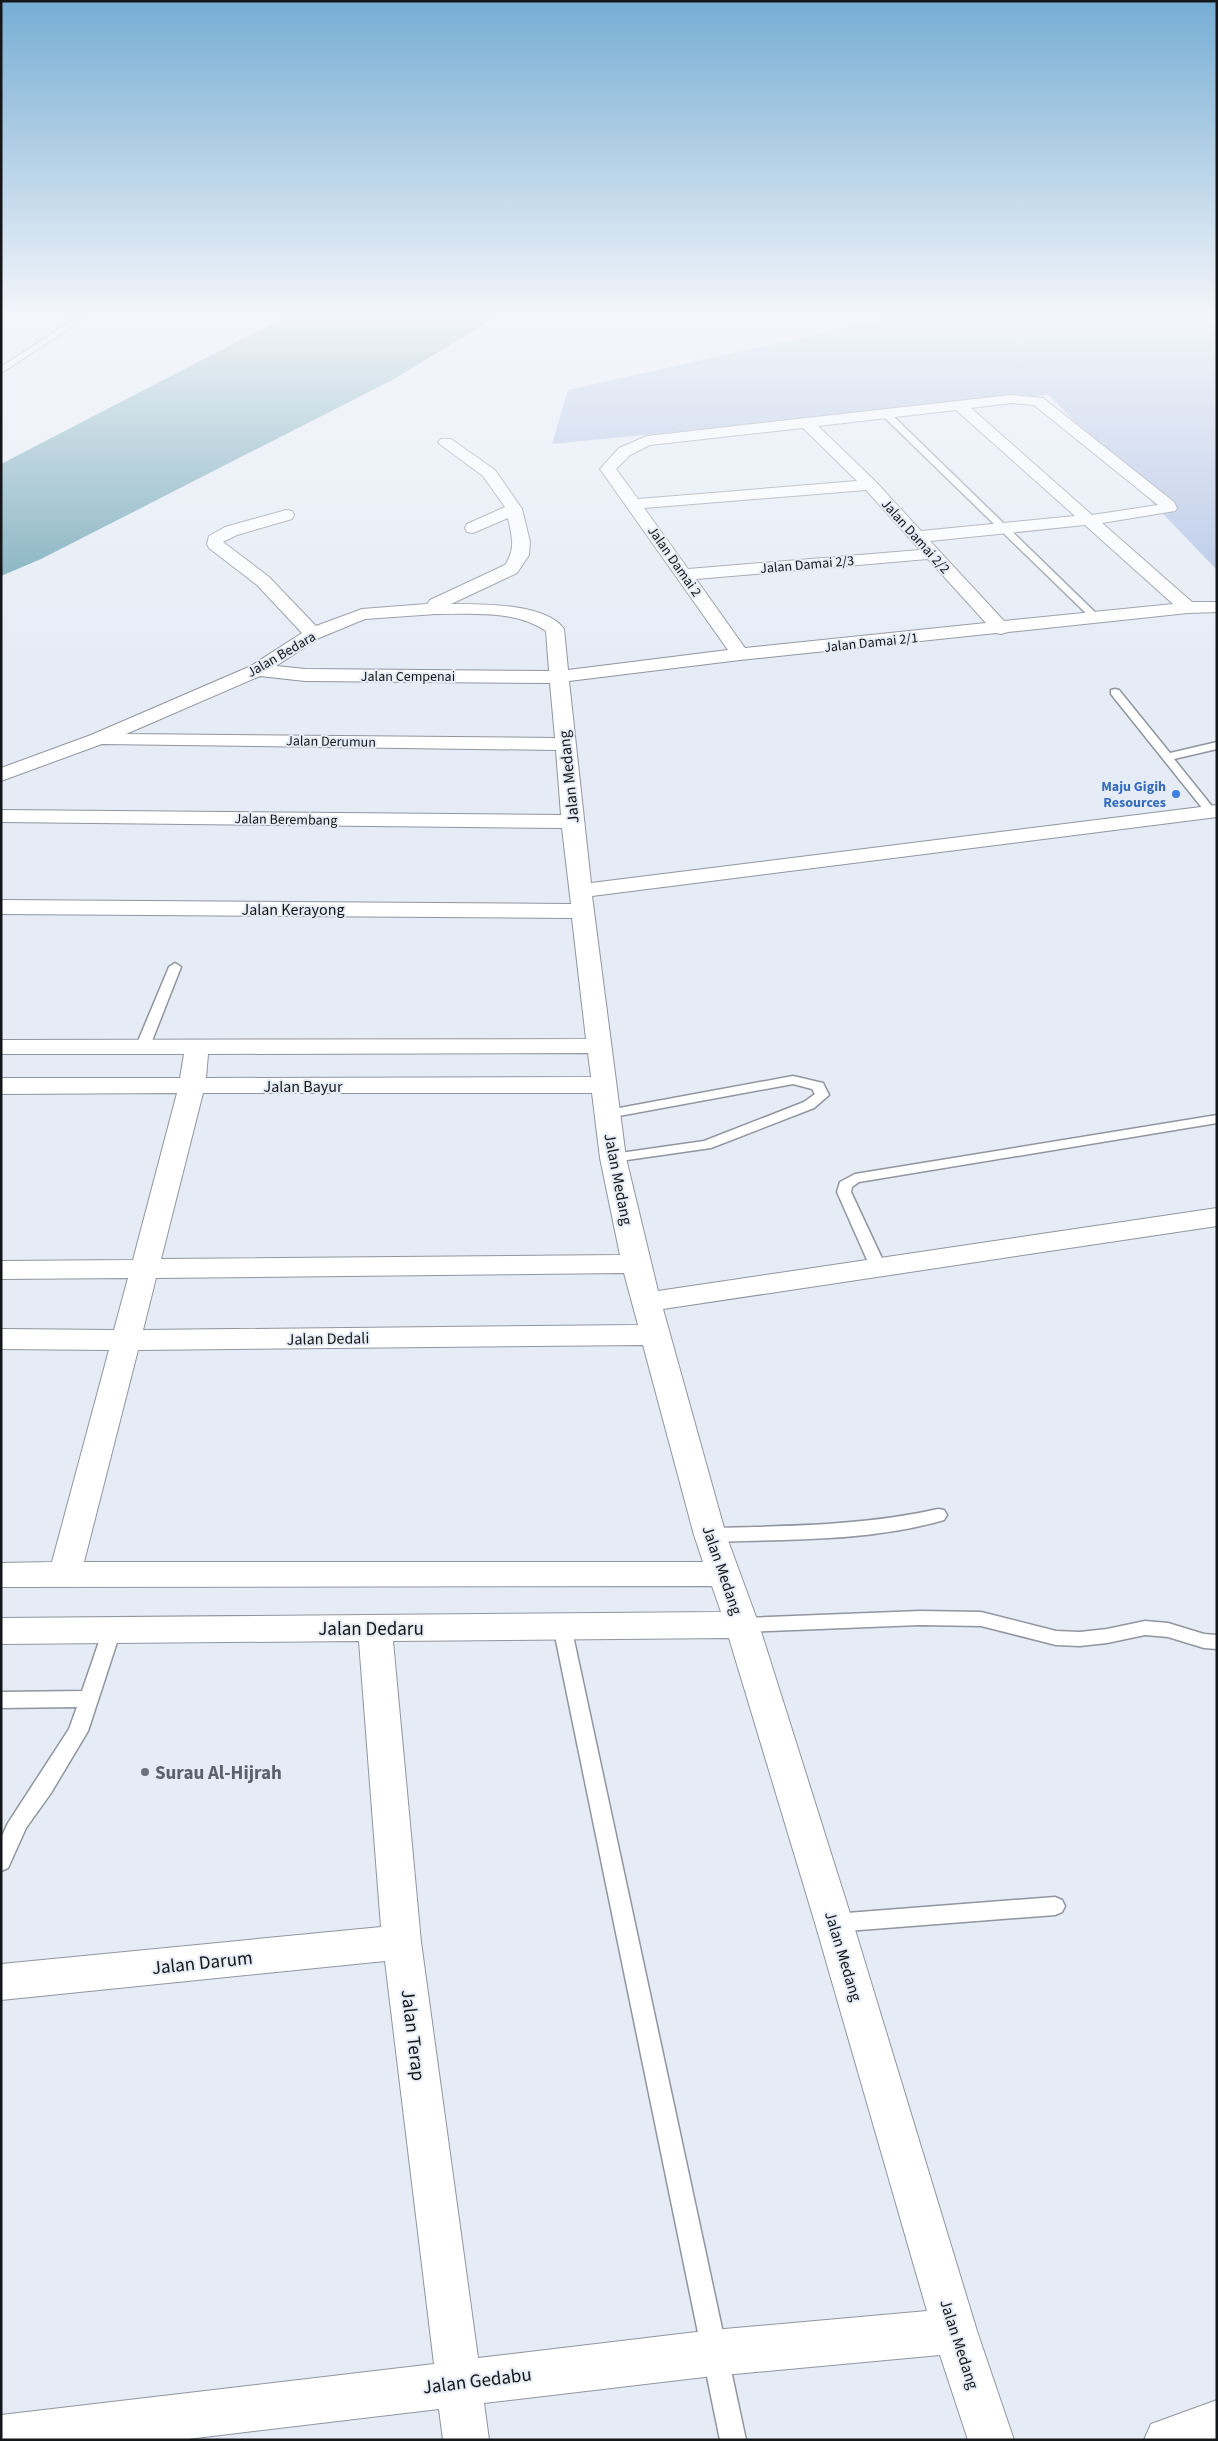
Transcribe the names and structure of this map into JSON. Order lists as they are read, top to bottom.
{
  "streets": {
    "street": [
      "Jalan Damai 2/2",
      "Jalan Damai 2",
      "Jalan Damai 2/3",
      "Jalan Damai 2/1",
      "Jalan Bedara",
      "Jalan Cempenai",
      "Jalan Derumun",
      "Jalan Medang",
      "Jalan Berembang",
      "Jalan Kerayong",
      "Jalan Bayur",
      "Jalan Dedali",
      "Jalan Dedaru",
      "Jalan Darum",
      "Jalan Terap",
      "Jalan Gedabu"
    ]
  },
  "crossings": [
    ["Jalan Damai 2/2", "Jalan Damai 2/3"],
    ["Jalan Damai 2/2", "Jalan Damai 2/1"],
    ["Jalan Damai 2", "Jalan Damai 2/3"],
    ["Jalan Damai 2", "Jalan Damai 2/1"],
    ["Jalan Damai 2/1", "Jalan Bedara"],
    ["Jalan Damai 2/1", "Jalan Cempenai"],
    ["Jalan Damai 2/1", "Jalan Medang"],
    ["Jalan Bedara", "Jalan Cempenai"],
    ["Jalan Bedara", "Jalan Derumun"],
    ["Jalan Bedara", "Jalan Medang"],
    ["Jalan Cempenai", "Jalan Medang"],
    ["Jalan Derumun", "Jalan Medang"],
    ["Jalan Medang", "Jalan Berembang"],
    ["Jalan Medang", "Jalan Kerayong"],
    ["Jalan Medang", "Jalan Bayur"],
    ["Jalan Medang", "Jalan Dedali"],
    ["Jalan Medang", "Jalan Dedaru"],
    ["Jalan Medang", "Jalan Gedabu"],
    ["Jalan Dedaru", "Jalan Terap"],
    ["Jalan Darum", "Jalan Terap"],
    ["Jalan Terap", "Jalan Gedabu"]
  ],
  "places": ["Maju Gigih Resources", "Surau Al-Hijrah"]
}
